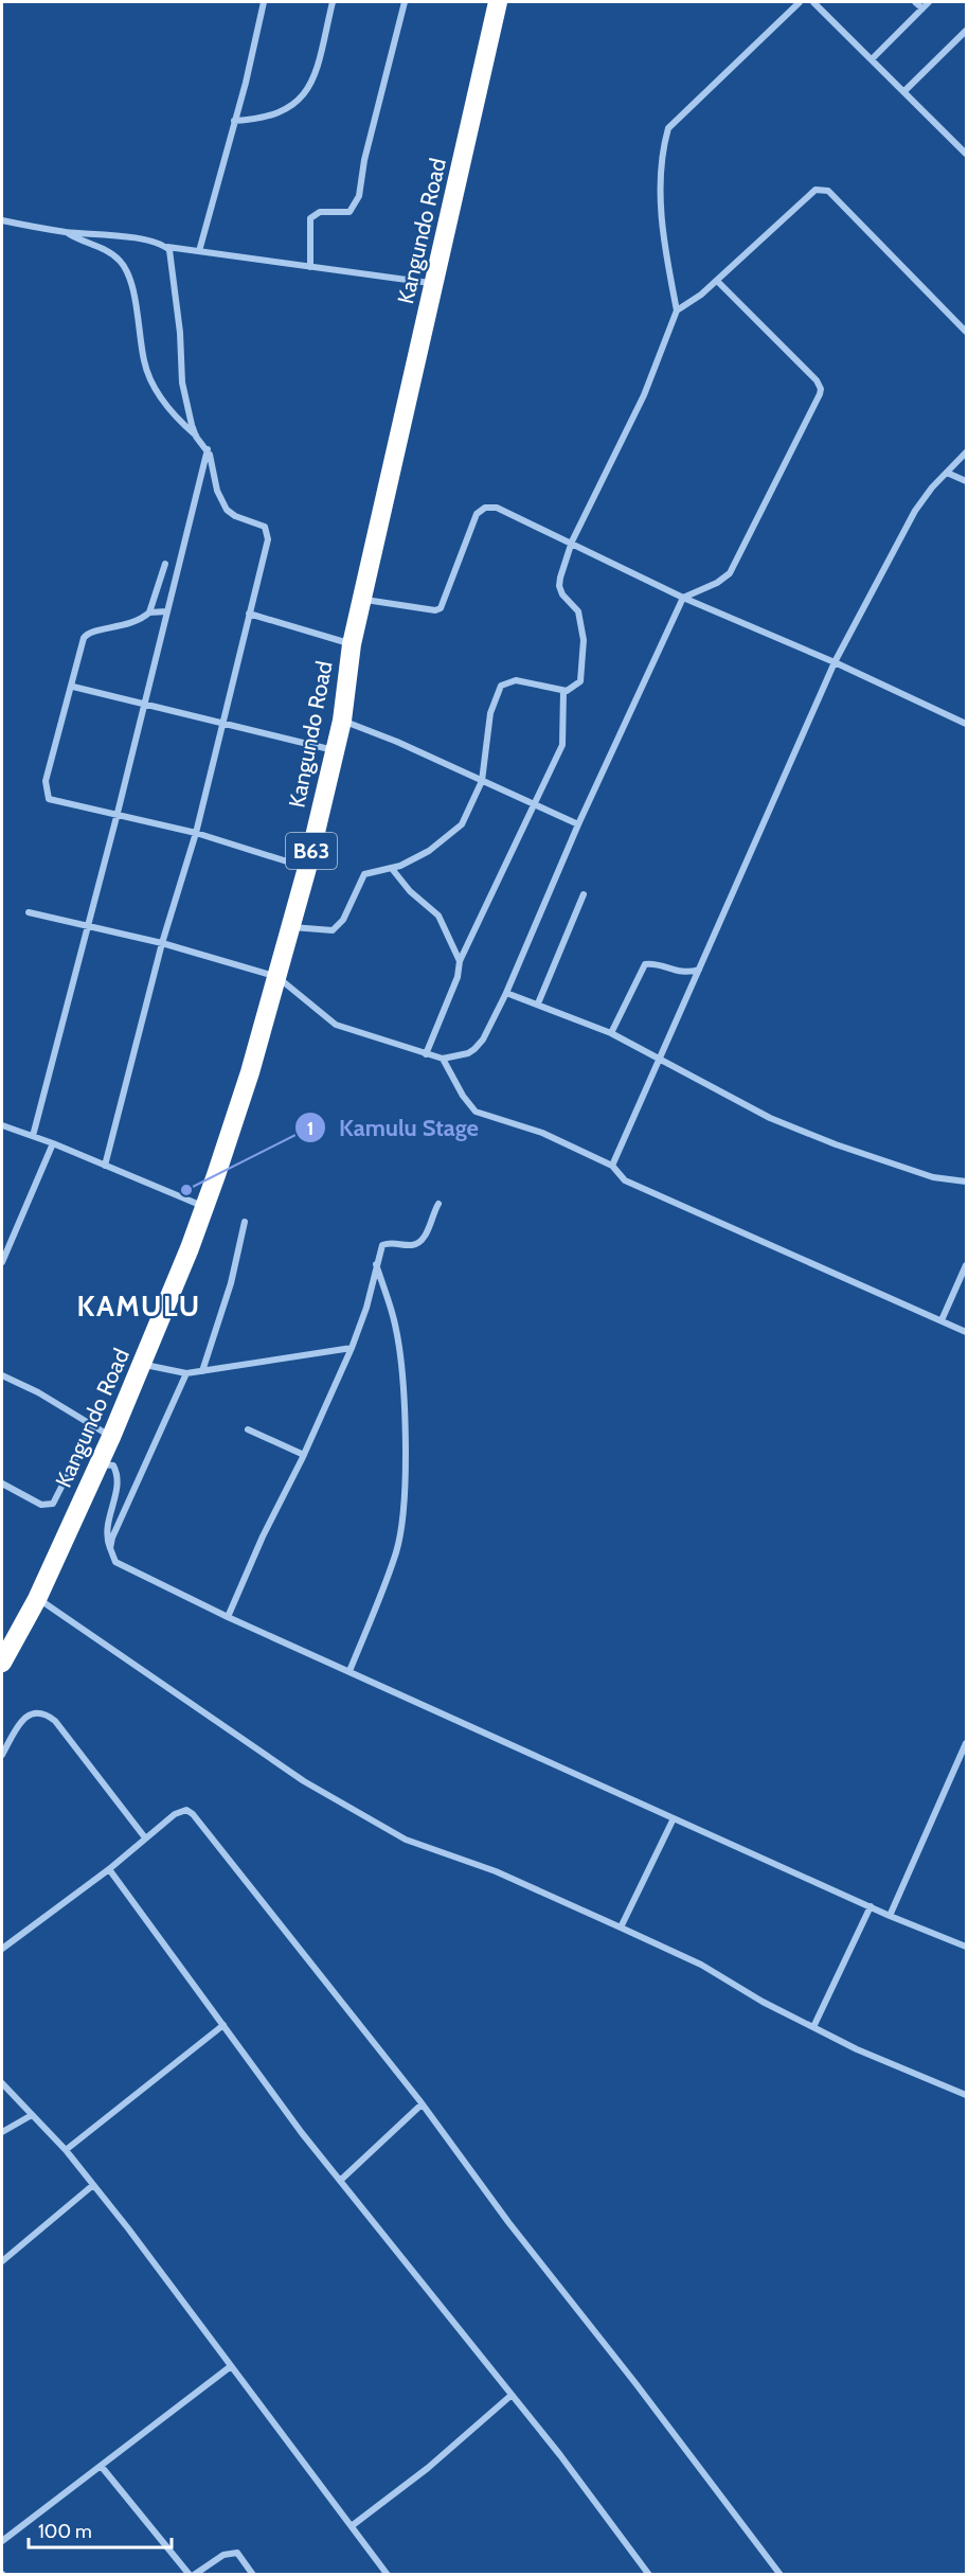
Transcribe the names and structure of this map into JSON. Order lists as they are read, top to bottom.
{
  "streets": {
    "highway": ["Kangundo Road", "B63"]
  },
  "districts": ["KAMULU"],
  "places": ["Kamulu Stage"],
  "scale_bar": "100 m"
}
